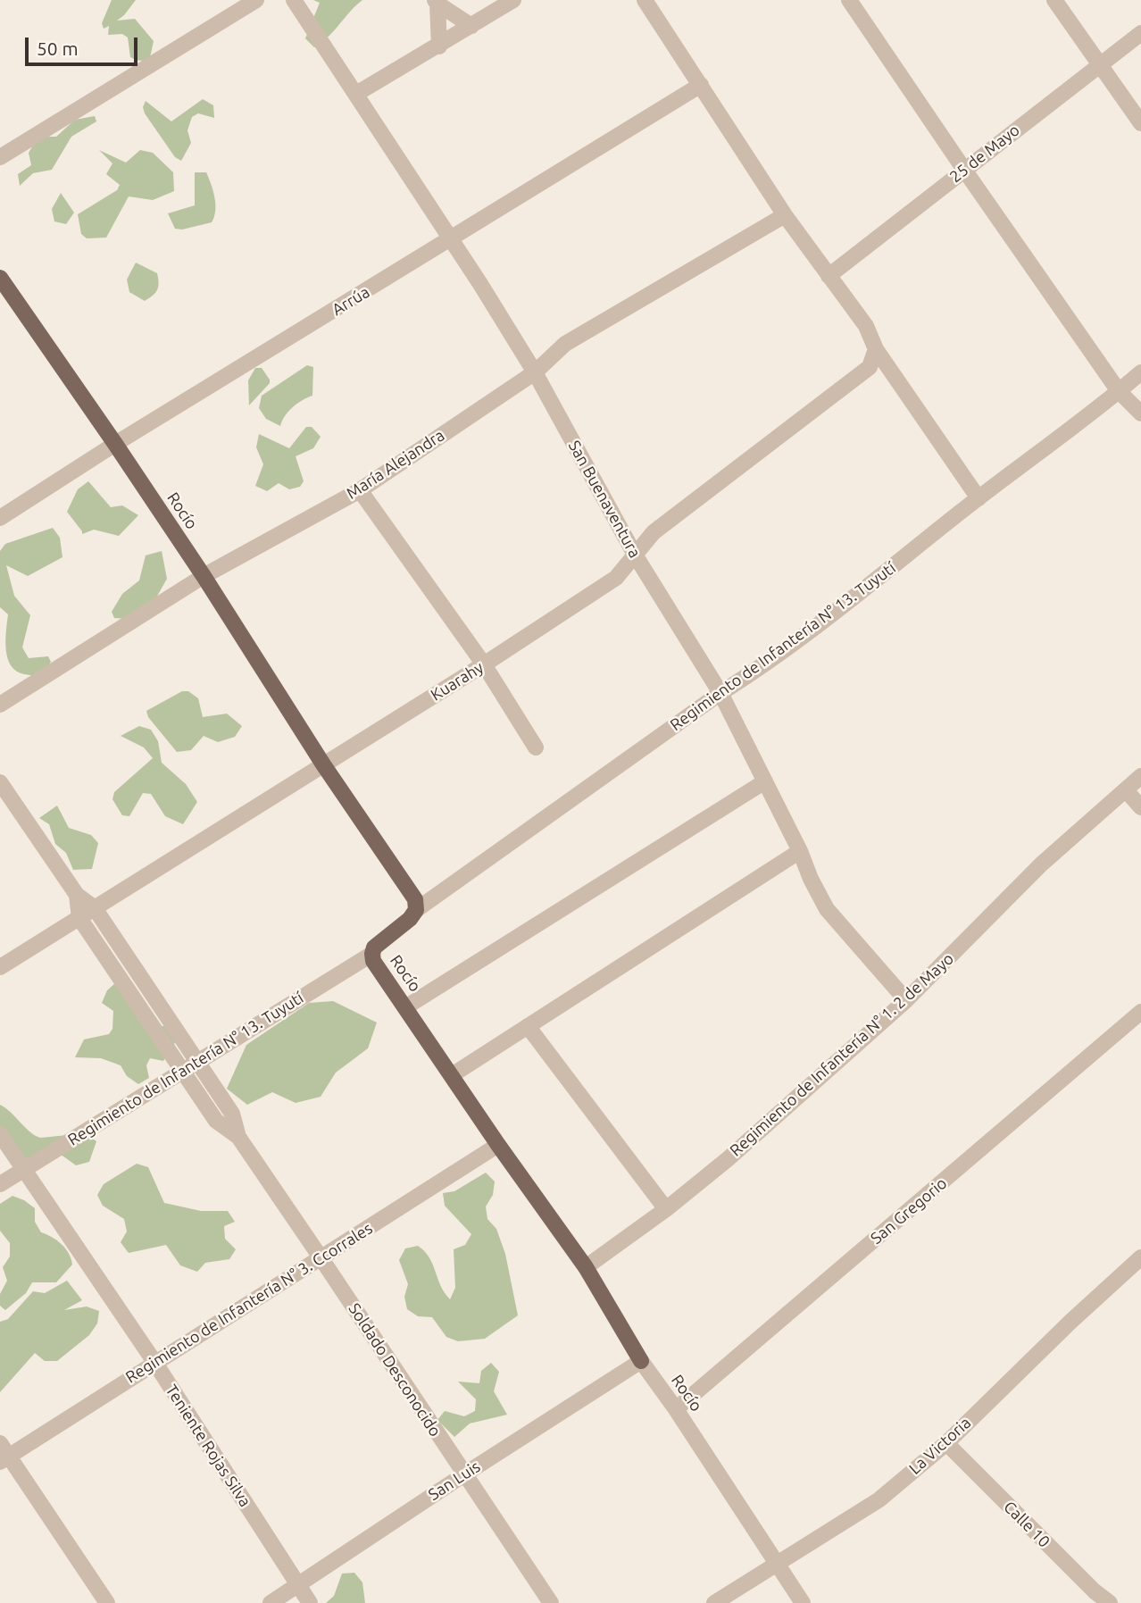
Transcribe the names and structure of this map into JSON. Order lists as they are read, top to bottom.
{
  "streets": {
    "main road": ["Rocío"],
    "street": [
      "25 de Mayo",
      "Arrúa",
      "María Alejandra",
      "San Buenaventura",
      "Regimiento de Infantería N° 13. Tuyutí",
      "Kuarahy",
      "Regimiento de Infantería N° 1. 2 de Mayo",
      "San Gregorio",
      "Regimiento de Infantería N° 3. Ccorrales",
      "Soldado Desconocido",
      "Teniente Rojas Silva",
      "La Victoria",
      "San Luis",
      "Calle 10"
    ]
  },
  "crossings": [
    ["Arrúa", "San Buenaventura"],
    ["Arrúa", "Rocío"],
    ["María Alejandra", "San Buenaventura"],
    ["María Alejandra", "Rocío"],
    ["San Buenaventura", "Regimiento de Infantería N° 13. Tuyutí"],
    ["San Buenaventura", "Kuarahy"],
    ["San Buenaventura", "Regimiento de Infantería N° 1. 2 de Mayo"],
    ["Rocío", "Regimiento de Infantería N° 13. Tuyutí"],
    ["Rocío", "Kuarahy"],
    ["Rocío", "Regimiento de Infantería N° 1. 2 de Mayo"],
    ["Rocío", "San Gregorio"],
    ["Rocío", "Regimiento de Infantería N° 3. Ccorrales"],
    ["Rocío", "La Victoria"],
    ["Rocío", "San Luis"],
    ["Regimiento de Infantería N° 13. Tuyutí", "Soldado Desconocido"],
    ["Regimiento de Infantería N° 13. Tuyutí", "Teniente Rojas Silva"],
    ["Kuarahy", "Soldado Desconocido"],
    ["Regimiento de Infantería N° 3. Ccorrales", "Soldado Desconocido"],
    ["Regimiento de Infantería N° 3. Ccorrales", "Teniente Rojas Silva"],
    ["Soldado Desconocido", "San Luis"],
    ["Teniente Rojas Silva", "San Luis"],
    ["La Victoria", "Calle 10"]
  ],
  "scale_bar": "50 m"
}
